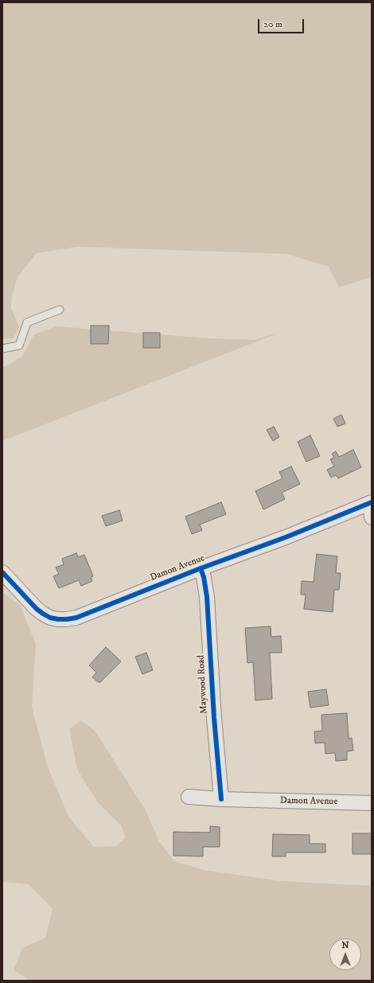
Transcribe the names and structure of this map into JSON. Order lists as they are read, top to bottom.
{
  "streets": {
    "street": ["Damon Avenue", "Maywood Road"]
  },
  "crossings": [
    ["Damon Avenue", "Maywood Road"]
  ],
  "scale_bar": "20 m",
  "north": "top"
}
